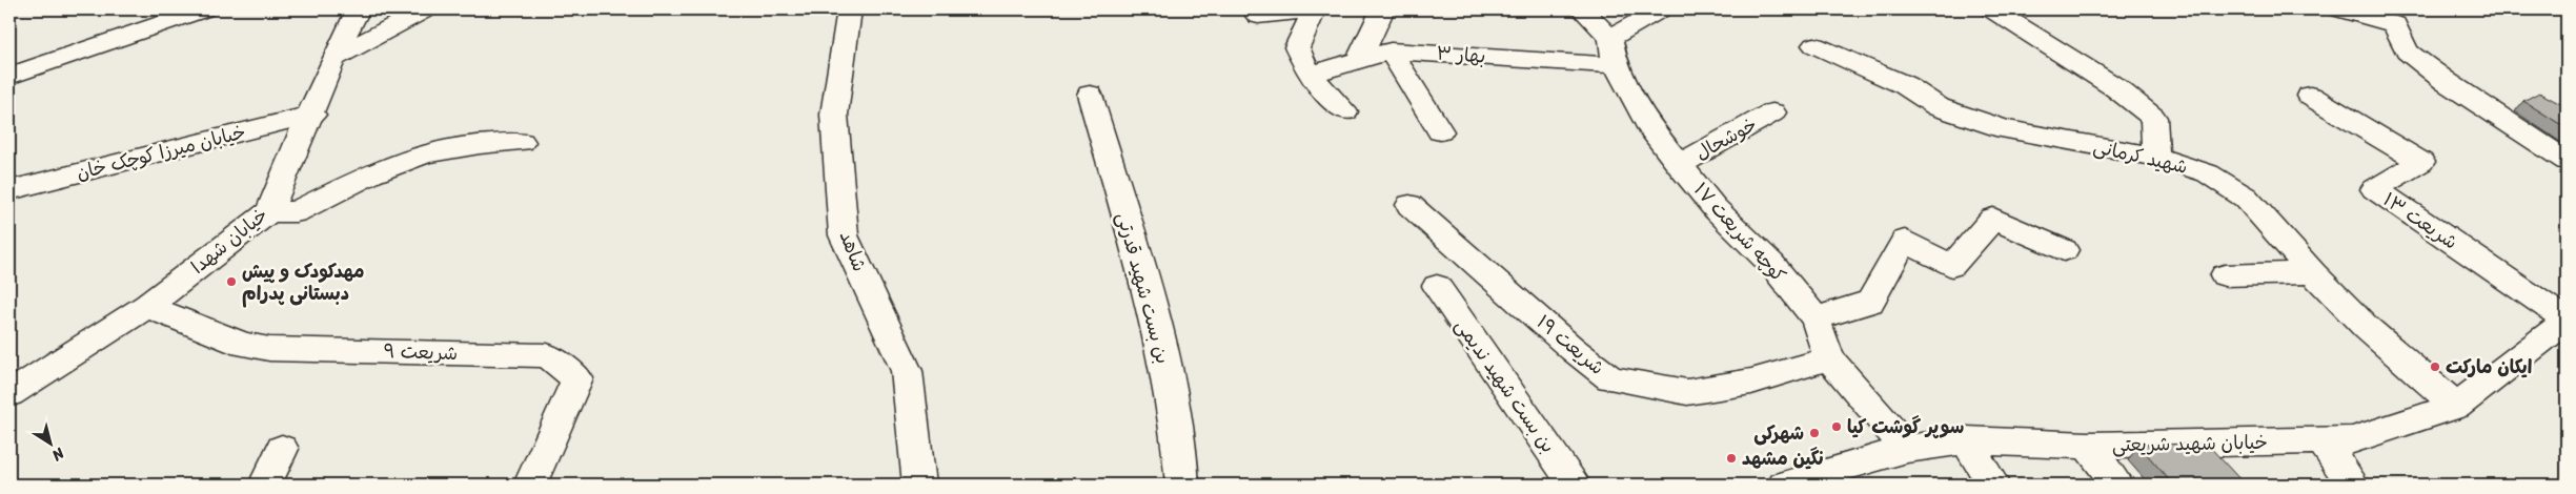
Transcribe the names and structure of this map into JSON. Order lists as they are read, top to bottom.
{
  "streets": {
    "street": [
      "بهار ۳",
      "خوشحال",
      "خیابان میرزا کوچک خان",
      "شهید کرمانی",
      "شریعت ۱۳",
      "کوچه شریعت ۱۷",
      "خیابان شهدا",
      "شاهد",
      "بن بست شهید قدرتی",
      "شریعت ۱۹",
      "شریعت ۹",
      "بن بست شهید ندیمی",
      "خیابان شهید شریعتی"
    ]
  },
  "crossings": [
    ["بهار ۳", "کوچه شریعت ۱۷"],
    ["خوشحال", "کوچه شریعت ۱۷"],
    ["خیابان میرزا کوچک خان", "خیابان شهدا"],
    ["شهید کرمانی", "خیابان شهید شریعتی"],
    ["شریعت ۱۳", "خیابان شهید شریعتی"],
    ["کوچه شریعت ۱۷", "شریعت ۱۹"],
    ["کوچه شریعت ۱۷", "خیابان شهید شریعتی"],
    ["خیابان شهدا", "شریعت ۹"]
  ],
  "places": [
    "مهدکودک و پیش دبستانی پدرام",
    "ایکان مارکت",
    "سوپر گوشت کیا",
    "شهرکی",
    "نگین مشهد"
  ],
  "north": "bottom right"
}
